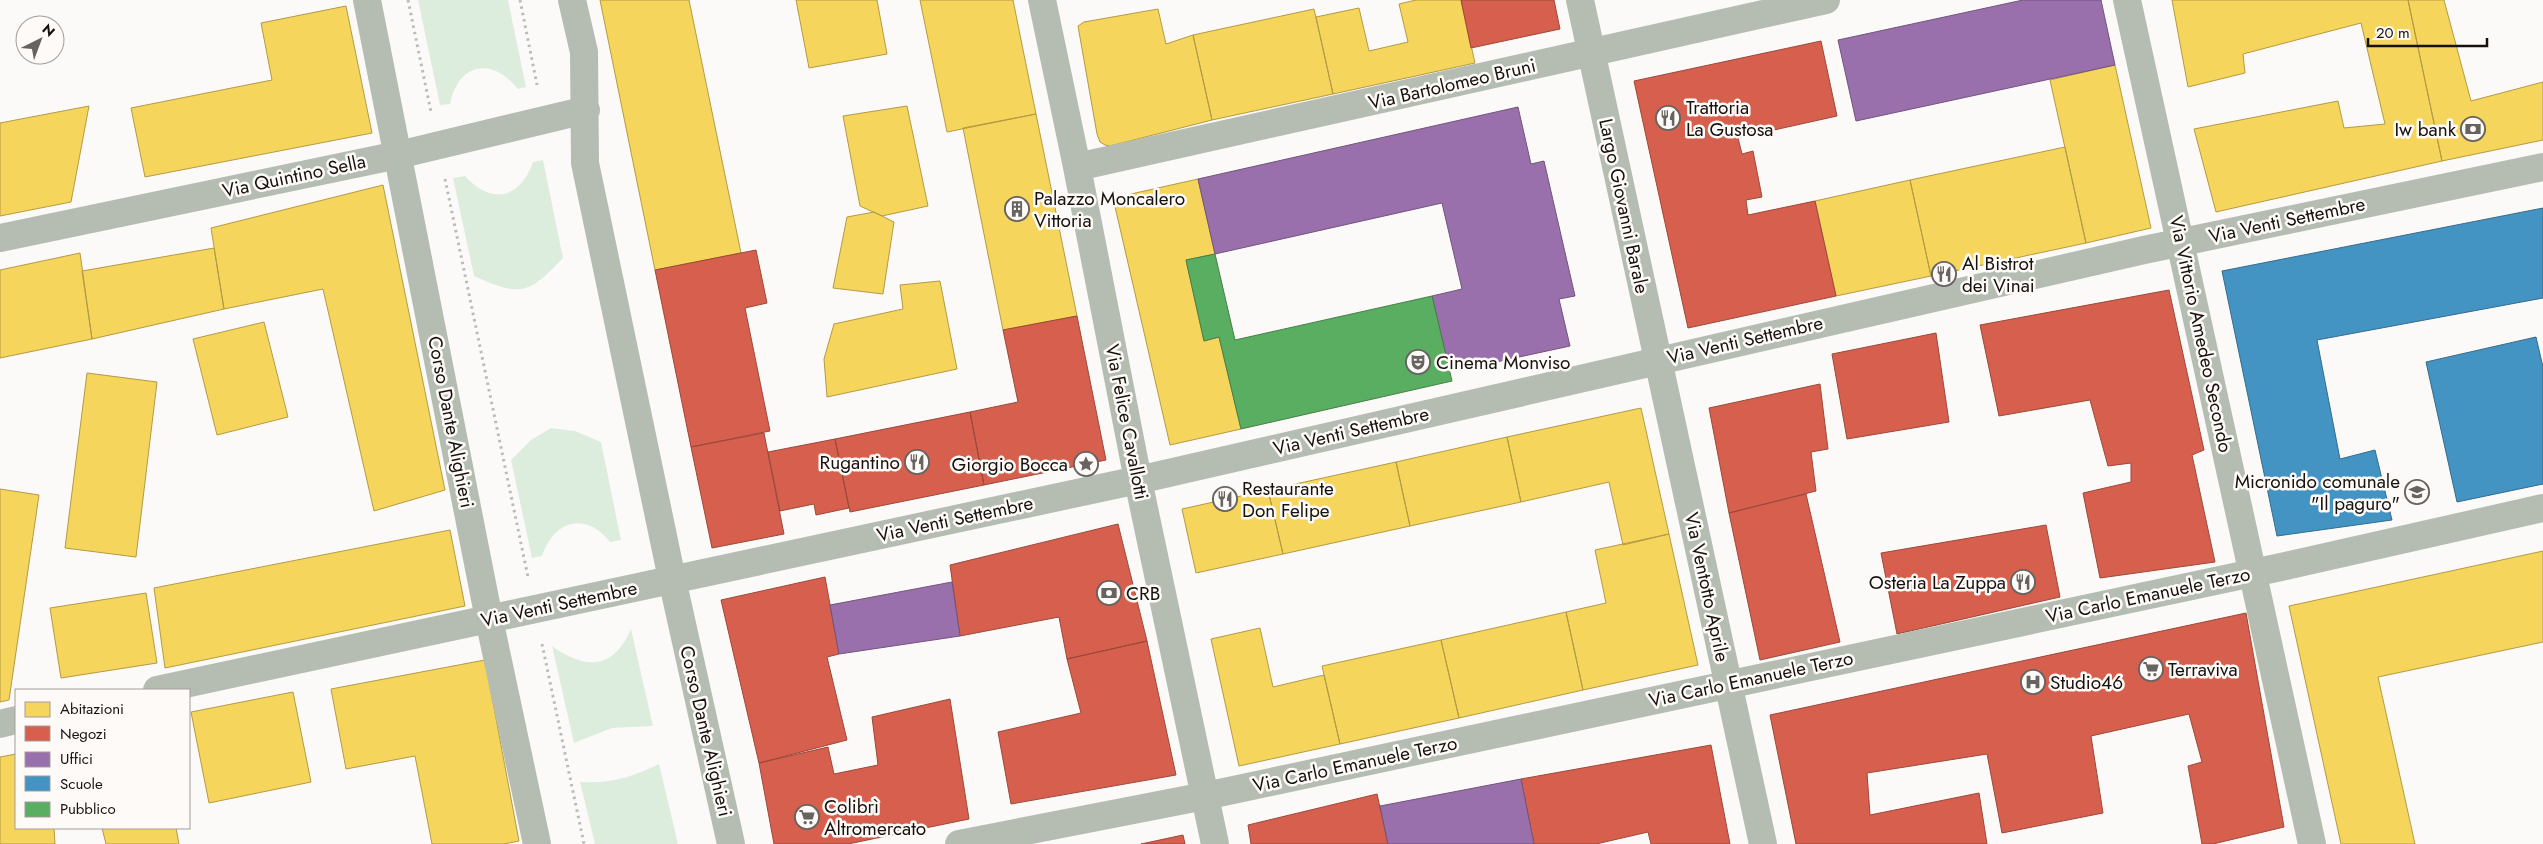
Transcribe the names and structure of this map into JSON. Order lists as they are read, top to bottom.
{
  "streets": {
    "street": [
      "Via Bartolomeo Bruni",
      "Via Quintino Sella",
      "Largo Giovanni Barale",
      "Via Venti Settembre",
      "Via Vittorio Amedeo Secondo",
      "Corso Dante Alighieri",
      "Via Felice Cavallotti",
      "Via Ventotto Aprile",
      "Via Carlo Emanuele Terzo"
    ]
  },
  "crossings": [
    ["Via Bartolomeo Bruni", "Largo Giovanni Barale"],
    ["Via Bartolomeo Bruni", "Via Felice Cavallotti"],
    ["Via Quintino Sella", "Corso Dante Alighieri"],
    ["Largo Giovanni Barale", "Via Venti Settembre"],
    ["Largo Giovanni Barale", "Via Ventotto Aprile"],
    ["Via Venti Settembre", "Via Vittorio Amedeo Secondo"],
    ["Via Venti Settembre", "Corso Dante Alighieri"],
    ["Via Venti Settembre", "Via Felice Cavallotti"],
    ["Via Venti Settembre", "Via Ventotto Aprile"],
    ["Via Vittorio Amedeo Secondo", "Via Carlo Emanuele Terzo"],
    ["Via Felice Cavallotti", "Via Carlo Emanuele Terzo"],
    ["Via Ventotto Aprile", "Via Carlo Emanuele Terzo"]
  ],
  "places": {
    "restaurant": [
      "Trattoria La Gustosa",
      "Al Bistrot dei Vinai",
      "Rugantino",
      "Restaurante Don Felipe",
      "Osteria La Zuppa"
    ],
    "bank": ["Iw bank", "CRB"],
    "building": ["Palazzo Moncalero Vittoria"],
    "theatre": ["Cinema Monviso"],
    "place": ["Giorgio Bocca"],
    "school or university": ["Micronido comunale \"Il paguro\""],
    "supermarket": ["Terraviva", "Colibrì Altromercato"],
    "hospital": ["Studio46"]
  },
  "legend": [
    "Abitazioni",
    "Negozi",
    "Uffici",
    "Scuole",
    "Pubblico"
  ],
  "scale_bar": "20 m",
  "north": "top right"
}
